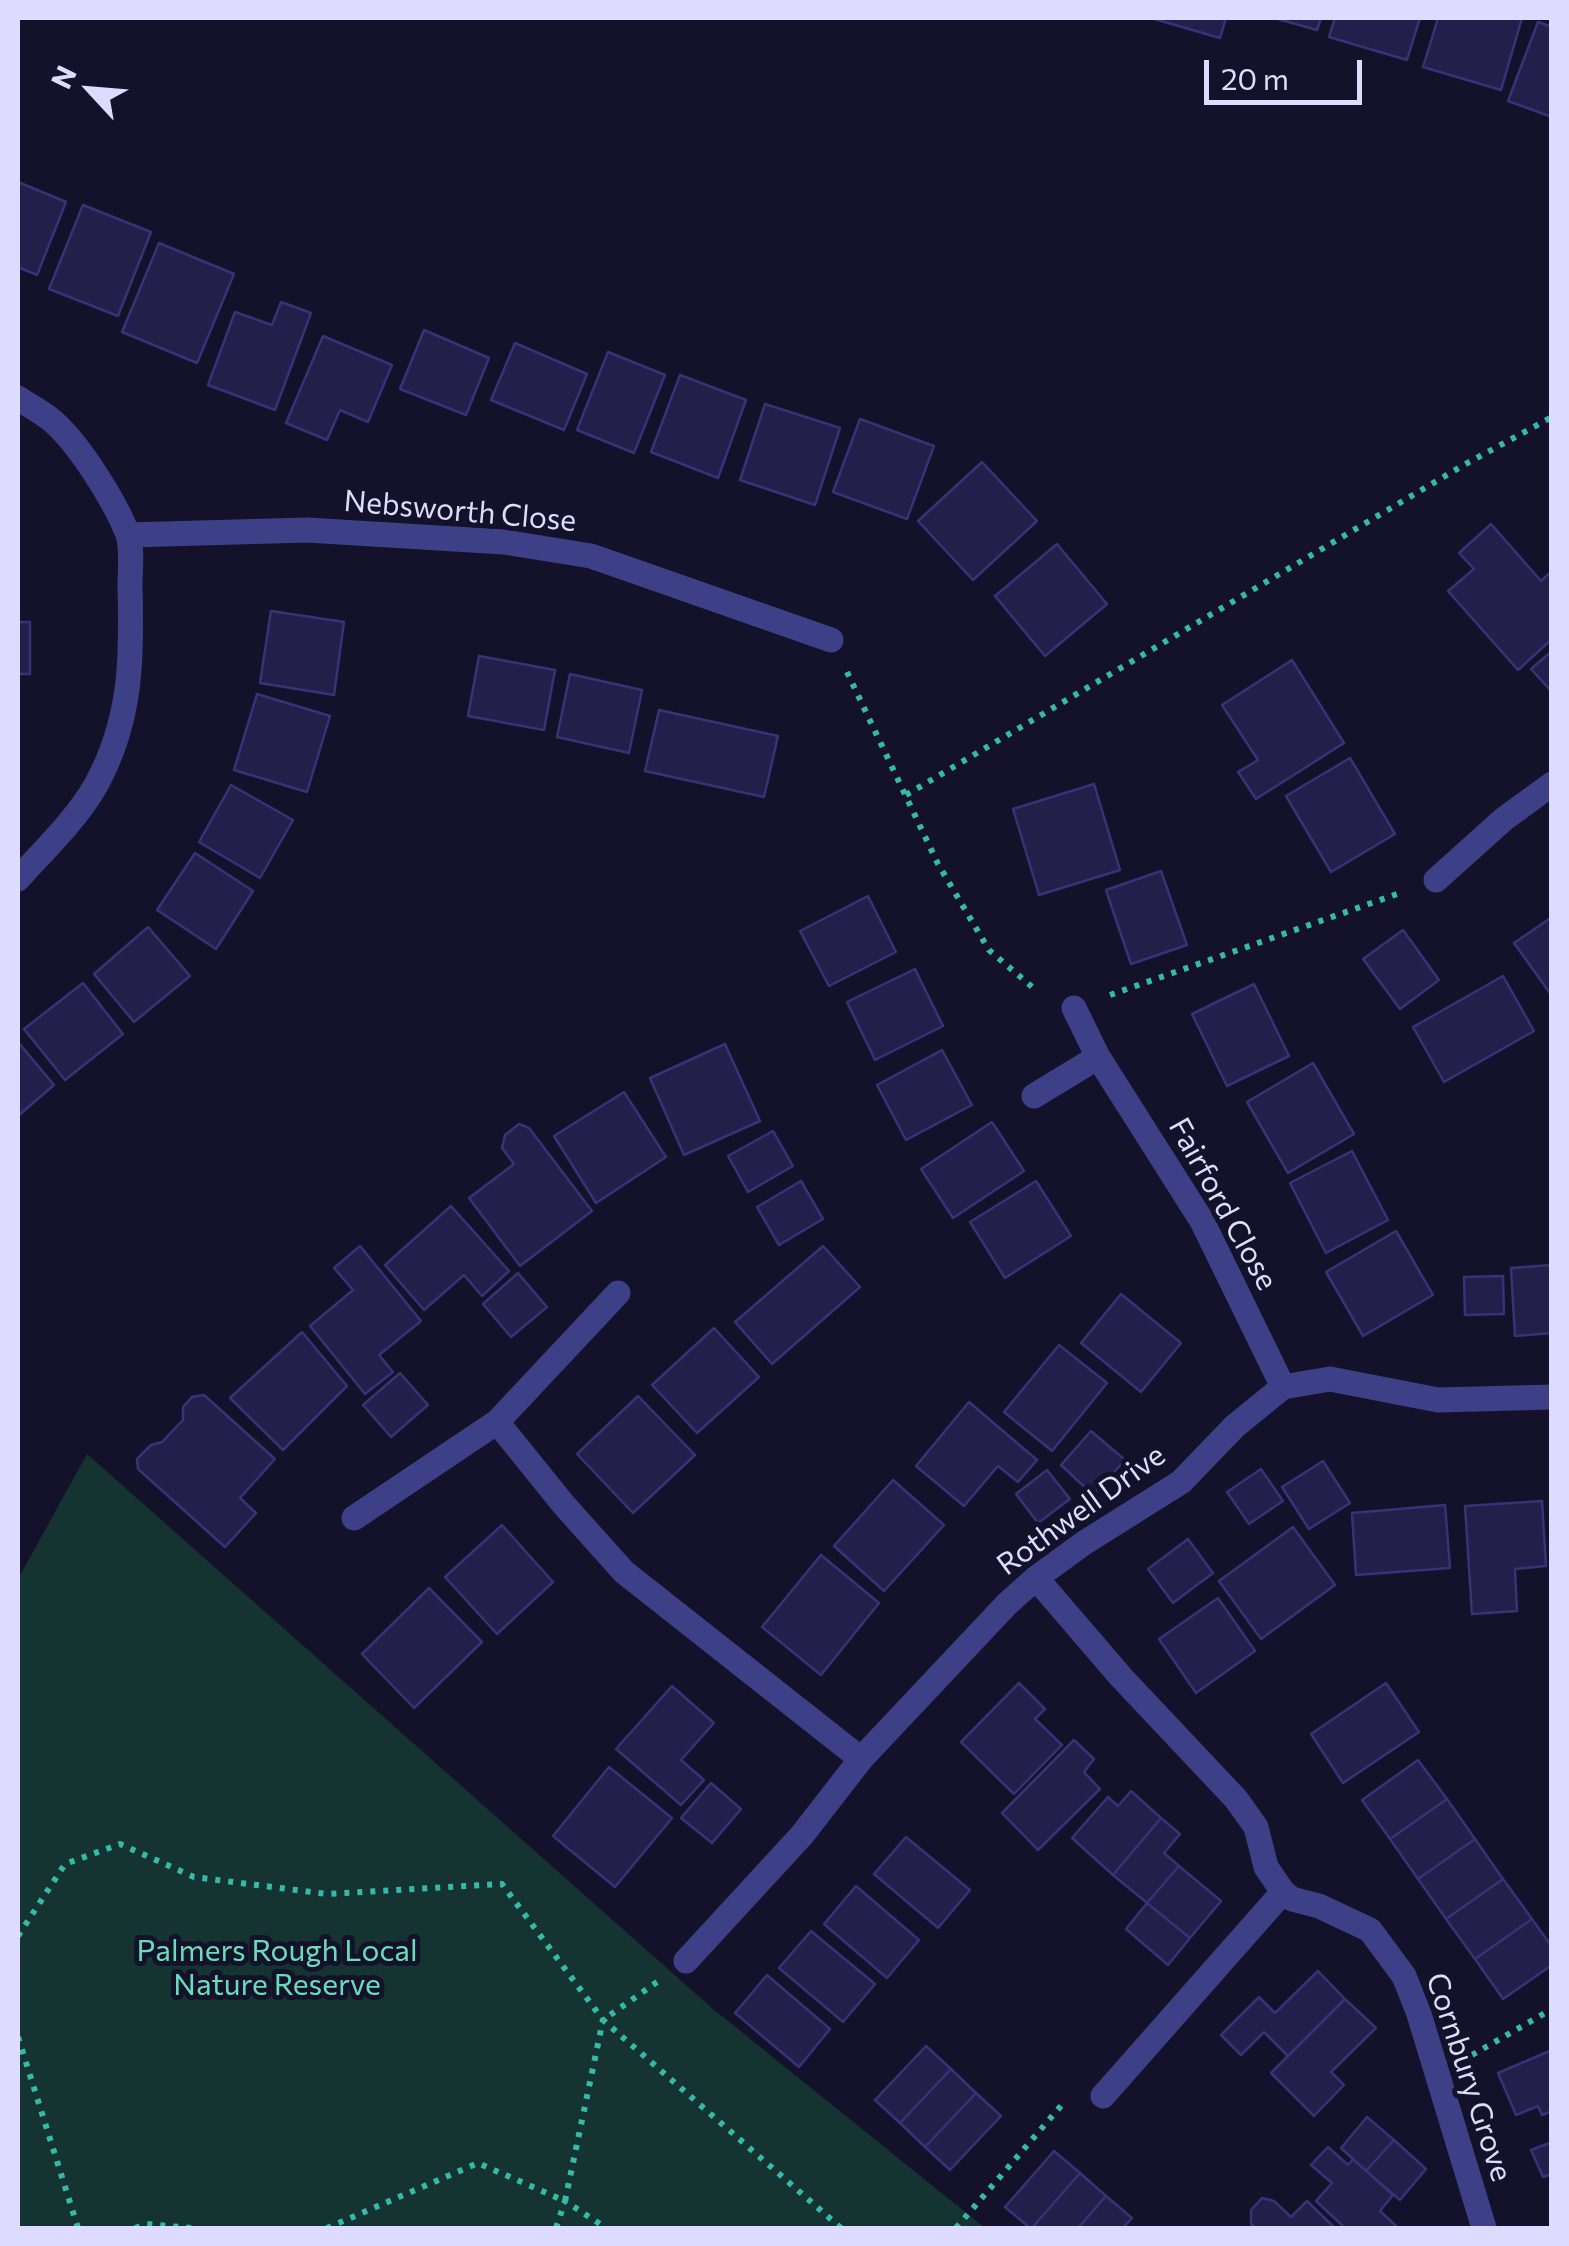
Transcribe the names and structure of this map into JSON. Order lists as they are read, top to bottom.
{
  "streets": {
    "street": [
      "Nebsworth Close",
      "Fairford Close",
      "Rothwell Drive",
      "Cornbury Grove"
    ]
  },
  "crossings": [
    ["Fairford Close", "Rothwell Drive"]
  ],
  "parks": ["Palmers Rough Local Nature Reserve"],
  "scale_bar": "20 m",
  "north": "top left"
}
